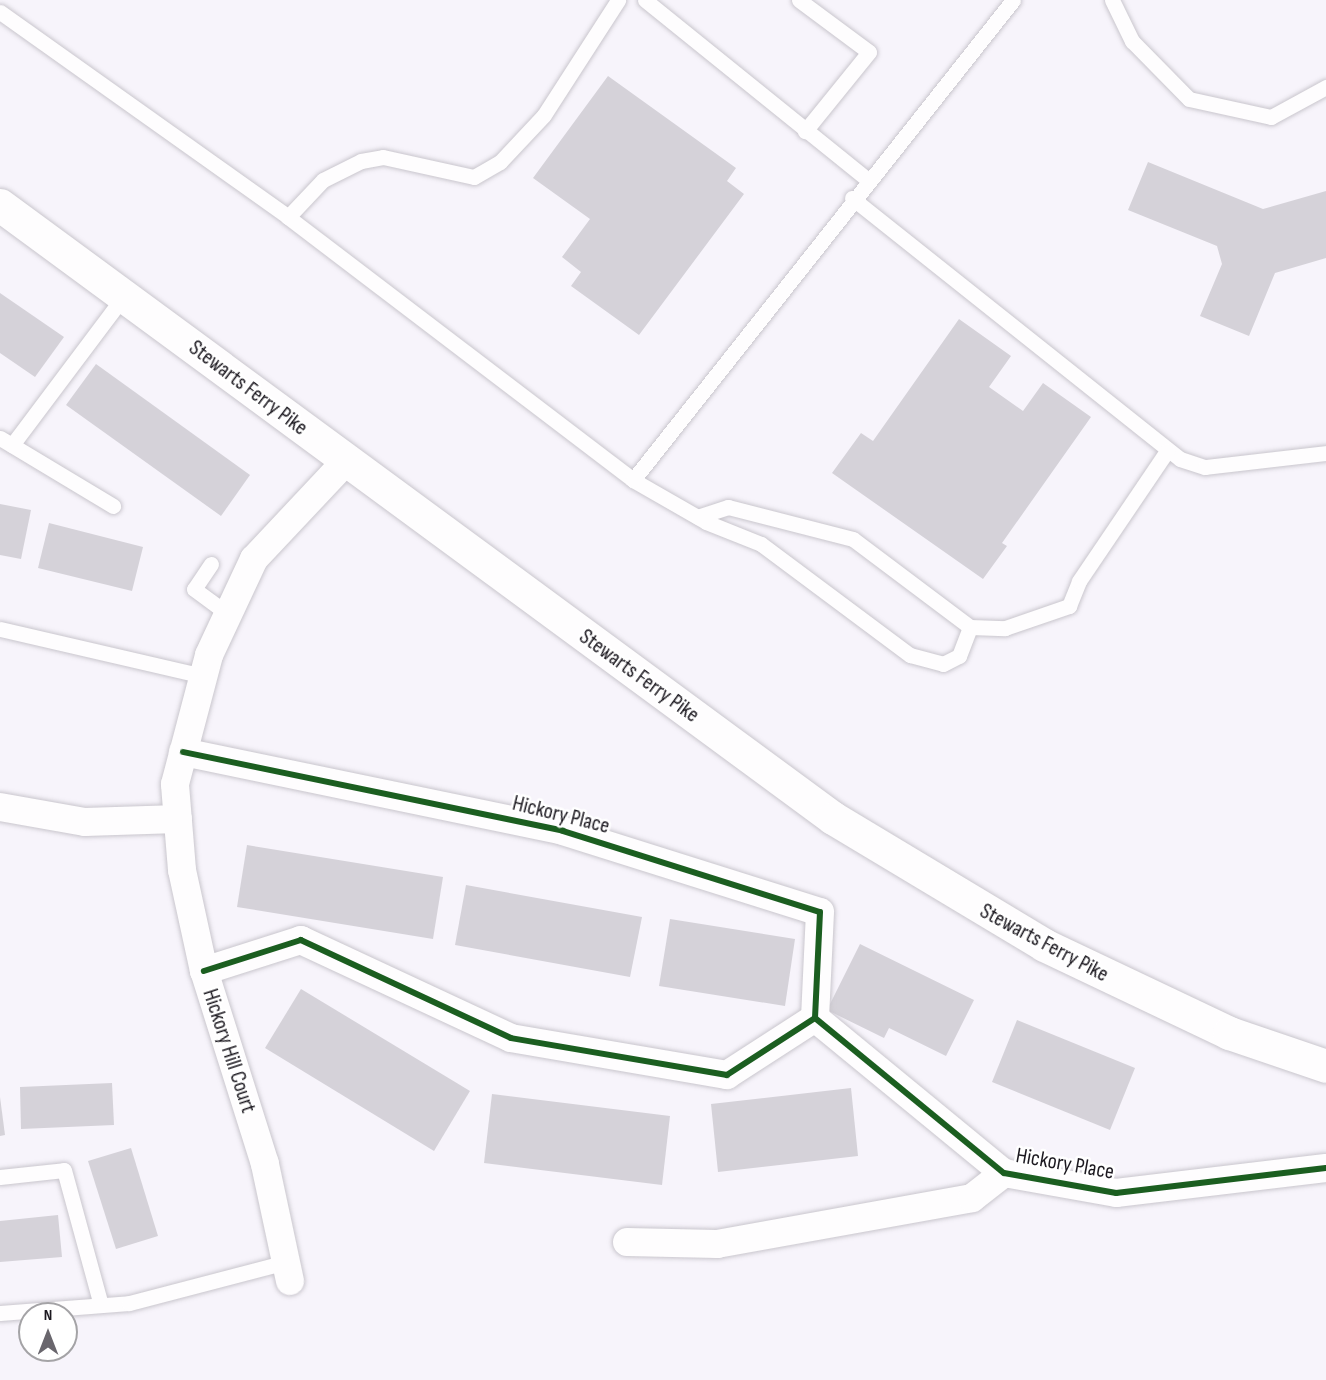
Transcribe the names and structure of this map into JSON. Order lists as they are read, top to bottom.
{
  "streets": {
    "main road": ["Stewarts Ferry Pike"],
    "street": ["Hickory Place", "Hickory Hill Court"]
  },
  "crossings": [
    ["Stewarts Ferry Pike", "Hickory Hill Court"],
    ["Hickory Place", "Hickory Hill Court"]
  ],
  "north": "top"
}
